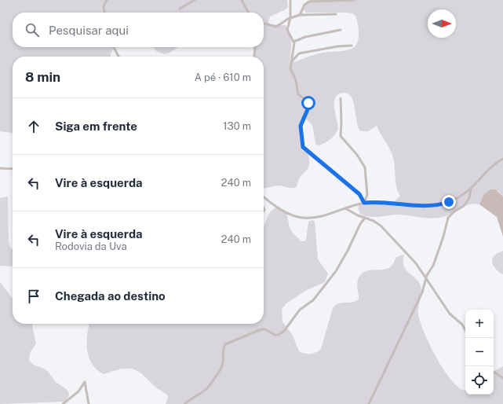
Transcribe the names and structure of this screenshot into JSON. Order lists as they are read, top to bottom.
{
  "north": "right",
  "page": {
    "search": "Pesquisar aqui",
    "heading": ["8 min", "A pé · 610 m"],
    "list": [
      ["Siga em frente", "130 m"],
      ["Vire à esquerda", "240 m"],
      ["Vire à esquerda", "Rodovia da Uva", "240 m"],
      "Chegada ao destino"
    ],
    "map_buttons": ["+", "−"]
  }
}
